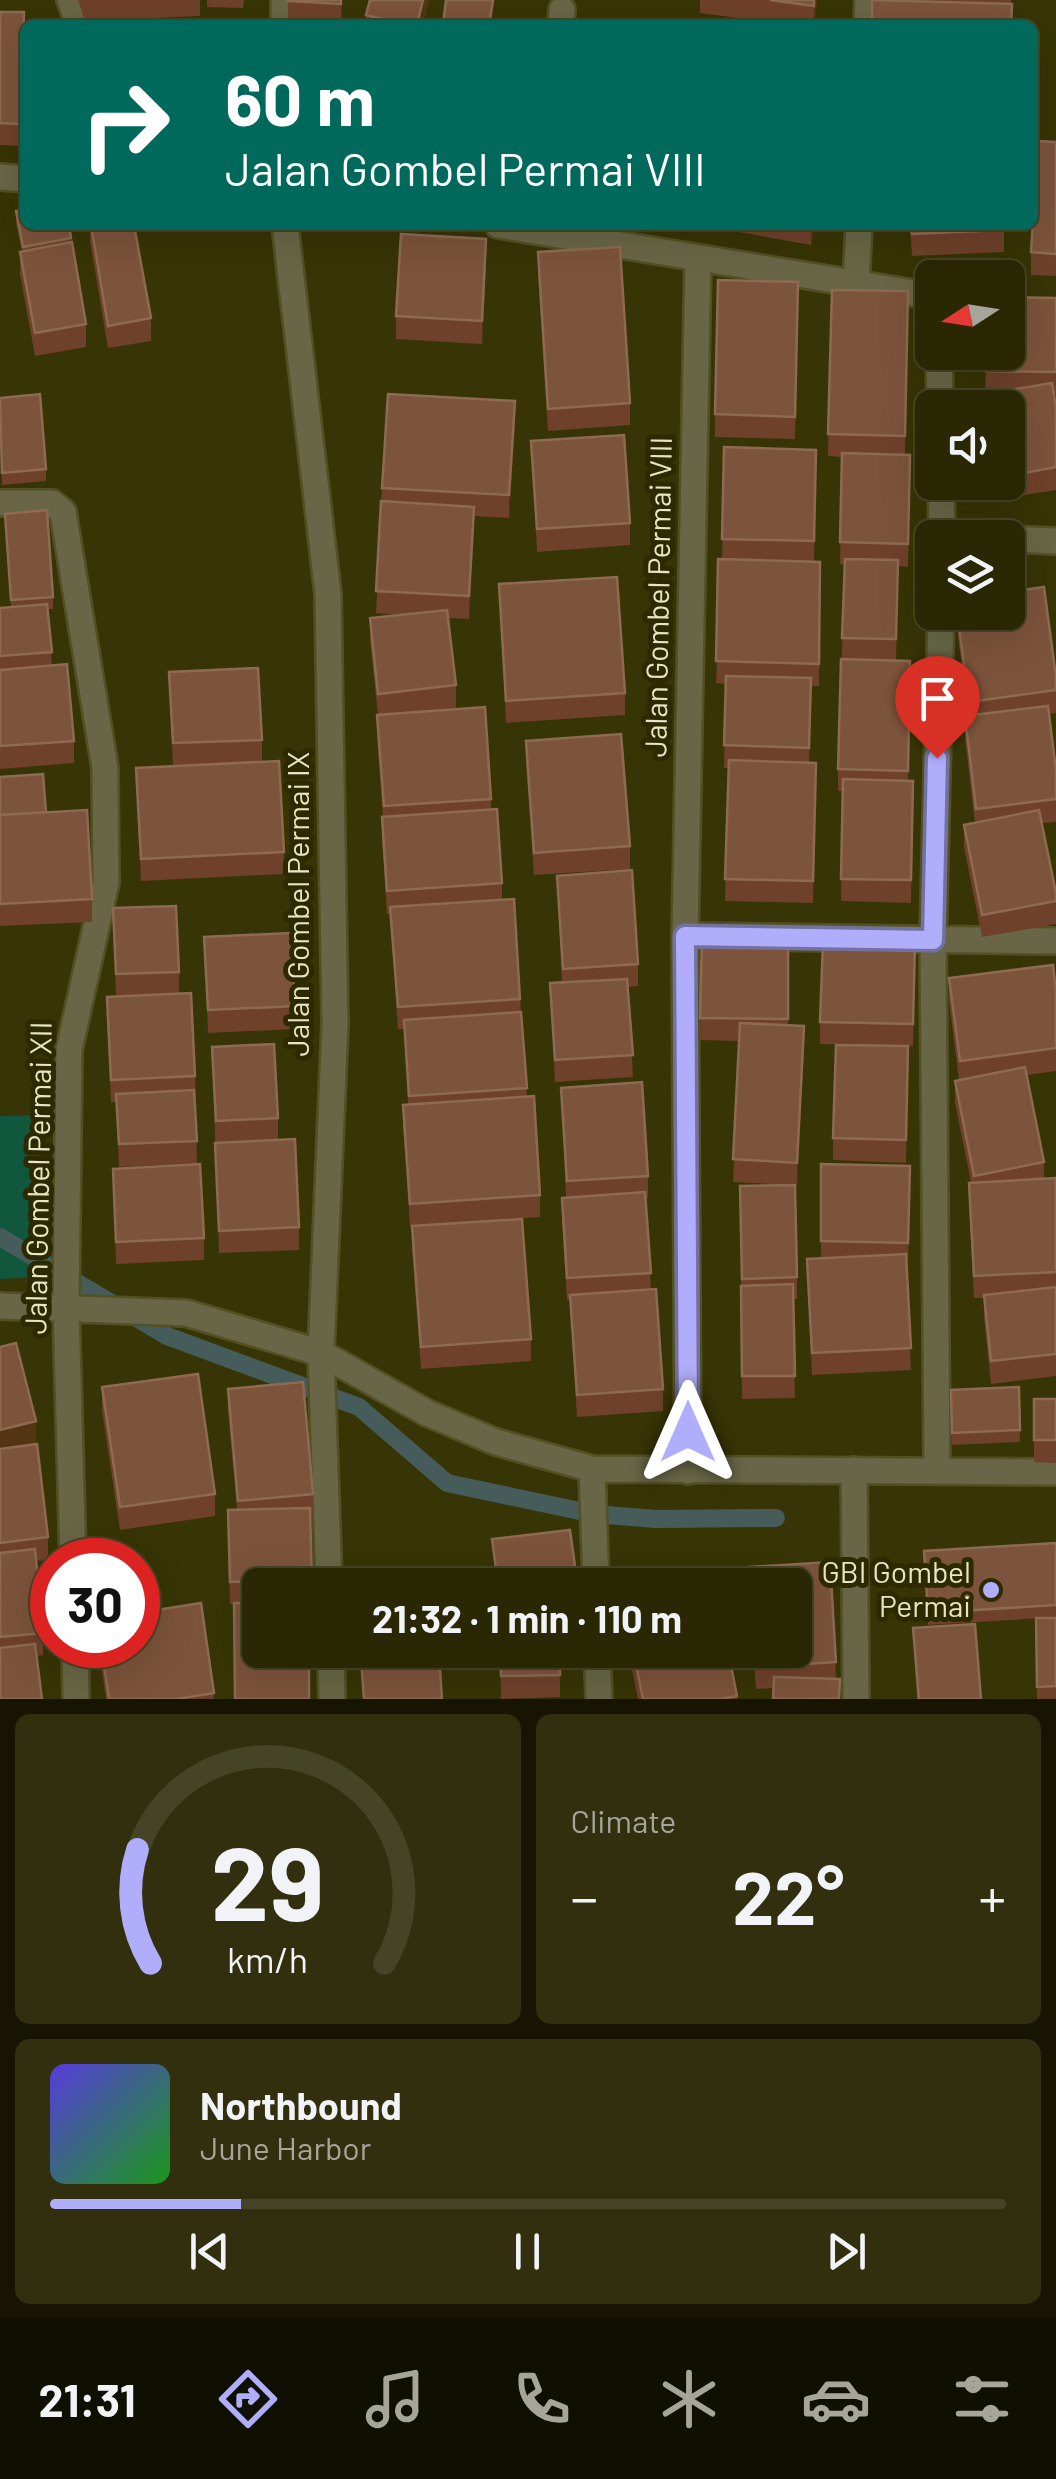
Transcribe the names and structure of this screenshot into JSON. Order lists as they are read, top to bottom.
{
  "streets": {
    "street": ["Jalan Gombel Permai VIII", "Jalan Gombel Permai IX", "Jalan Gombel Permai XII"]
  },
  "places": ["GBI Gombel Permai"],
  "north": "left",
  "page": {
    "turn": ["60 m", "Jalan Gombel Permai VIII"],
    "limit": "30",
    "trip": "21:32 · 1 min · 110 m",
    "tile": "Climate",
    "heat": ["−", "22°", "+"],
    "song": ["Northbound", "June Harbor"],
    "tabs": "21:31",
    "gauge": ["29", "km/h"]
  }
}
